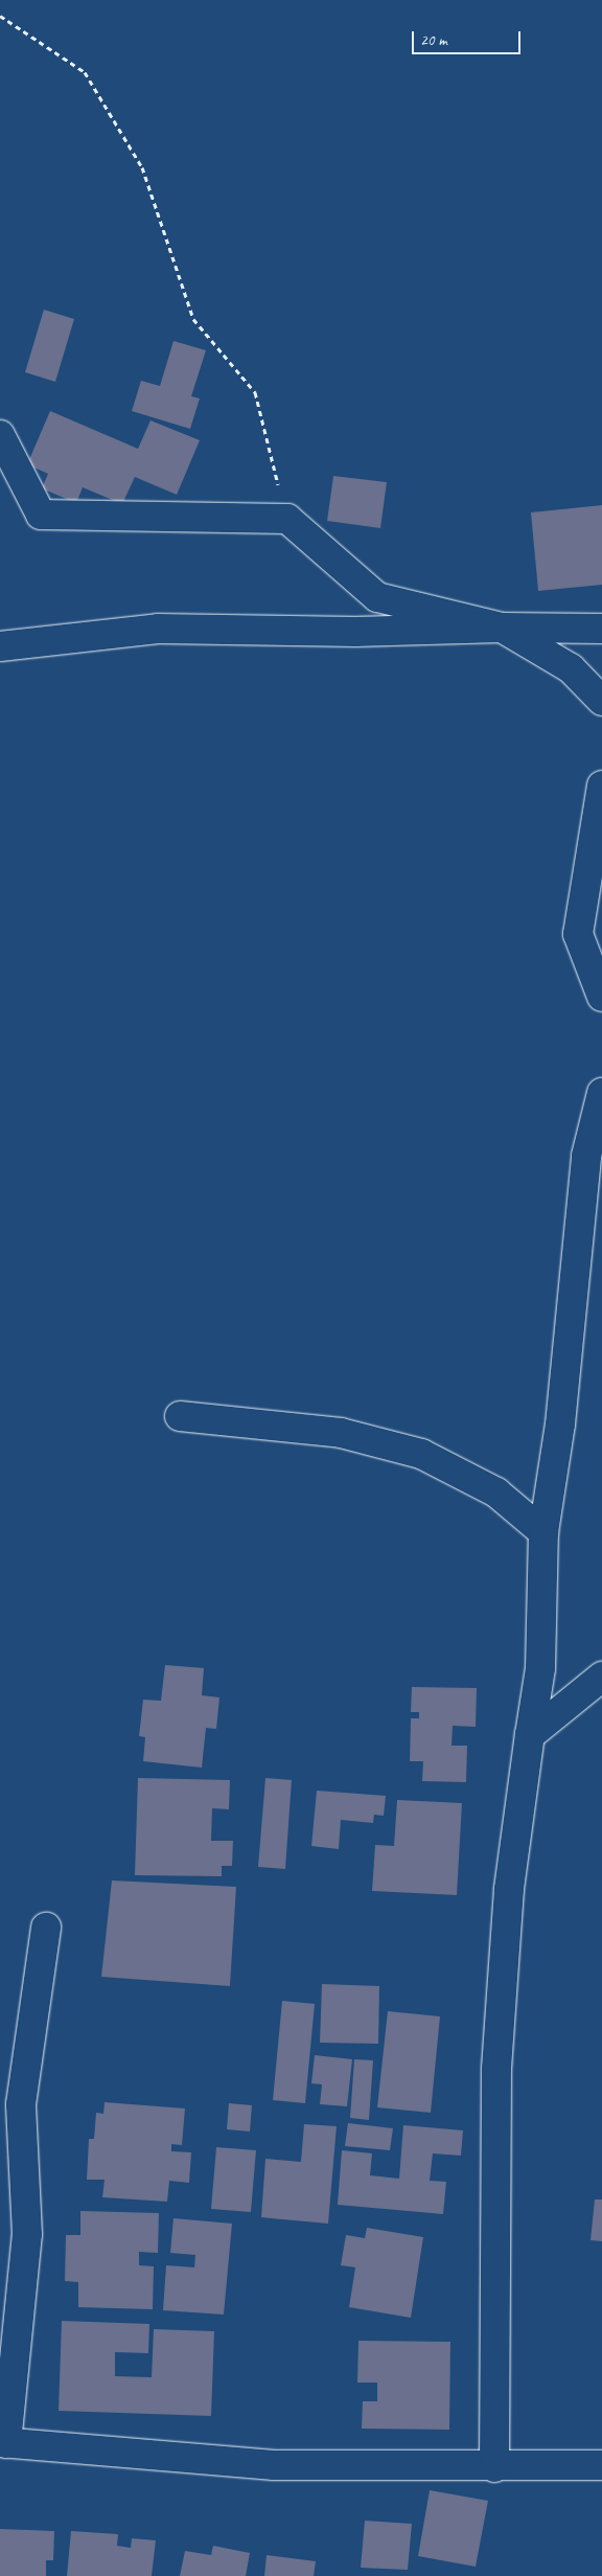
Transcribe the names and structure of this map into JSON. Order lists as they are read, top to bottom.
{
  "scale_bar": "20 m"
}
